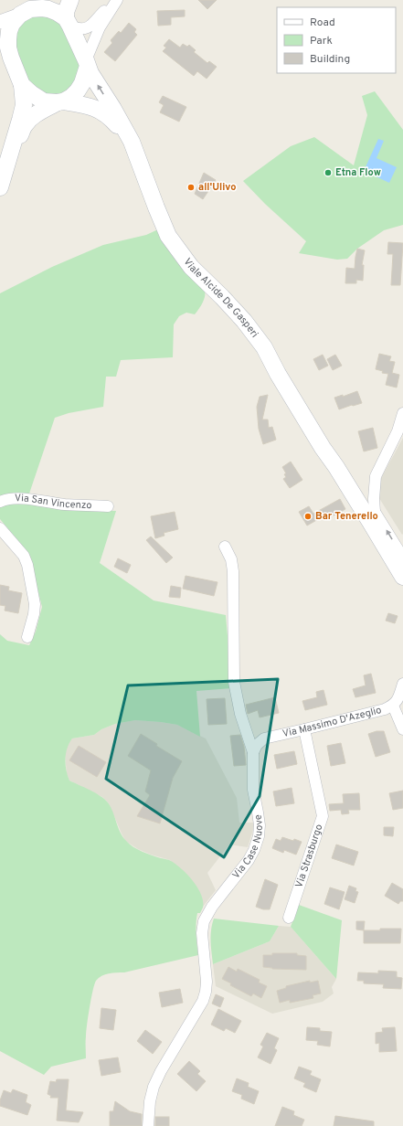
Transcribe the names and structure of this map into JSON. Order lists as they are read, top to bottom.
{
  "streets": {
    "main road": ["Viale Alcide De Gasperi"],
    "street": [
      "Via San Vincenzo",
      "Via Massimo D'Azeglio",
      "Via Case Nuove",
      "Via Strasburgo"
    ]
  },
  "crossings": [
    ["Via Massimo D'Azeglio", "Via Case Nuove"],
    ["Via Massimo D'Azeglio", "Via Strasburgo"]
  ],
  "places": ["Etna Flow", "all'Ulivo", "Bar Tenerello"],
  "legend": ["Road", "Park", "Building"]
}
